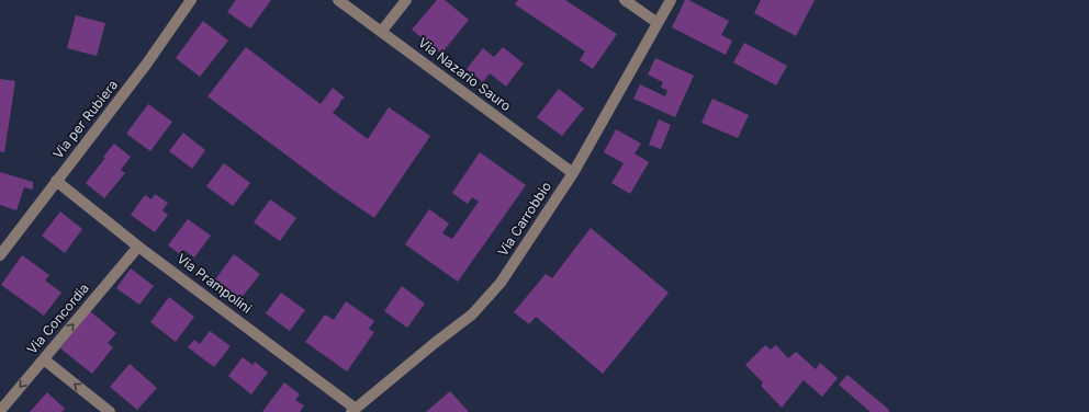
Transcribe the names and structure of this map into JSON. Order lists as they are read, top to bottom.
{
  "streets": {
    "street": [
      "Via Nazario Sauro",
      "Via per Rubiera",
      "Via Carrobbio",
      "Via Prampolini",
      "Via Concordia"
    ]
  },
  "crossings": [
    ["Via Nazario Sauro", "Via Carrobbio"],
    ["Via per Rubiera", "Via Prampolini"],
    ["Via Carrobbio", "Via Prampolini"],
    ["Via Prampolini", "Via Concordia"]
  ]
}
